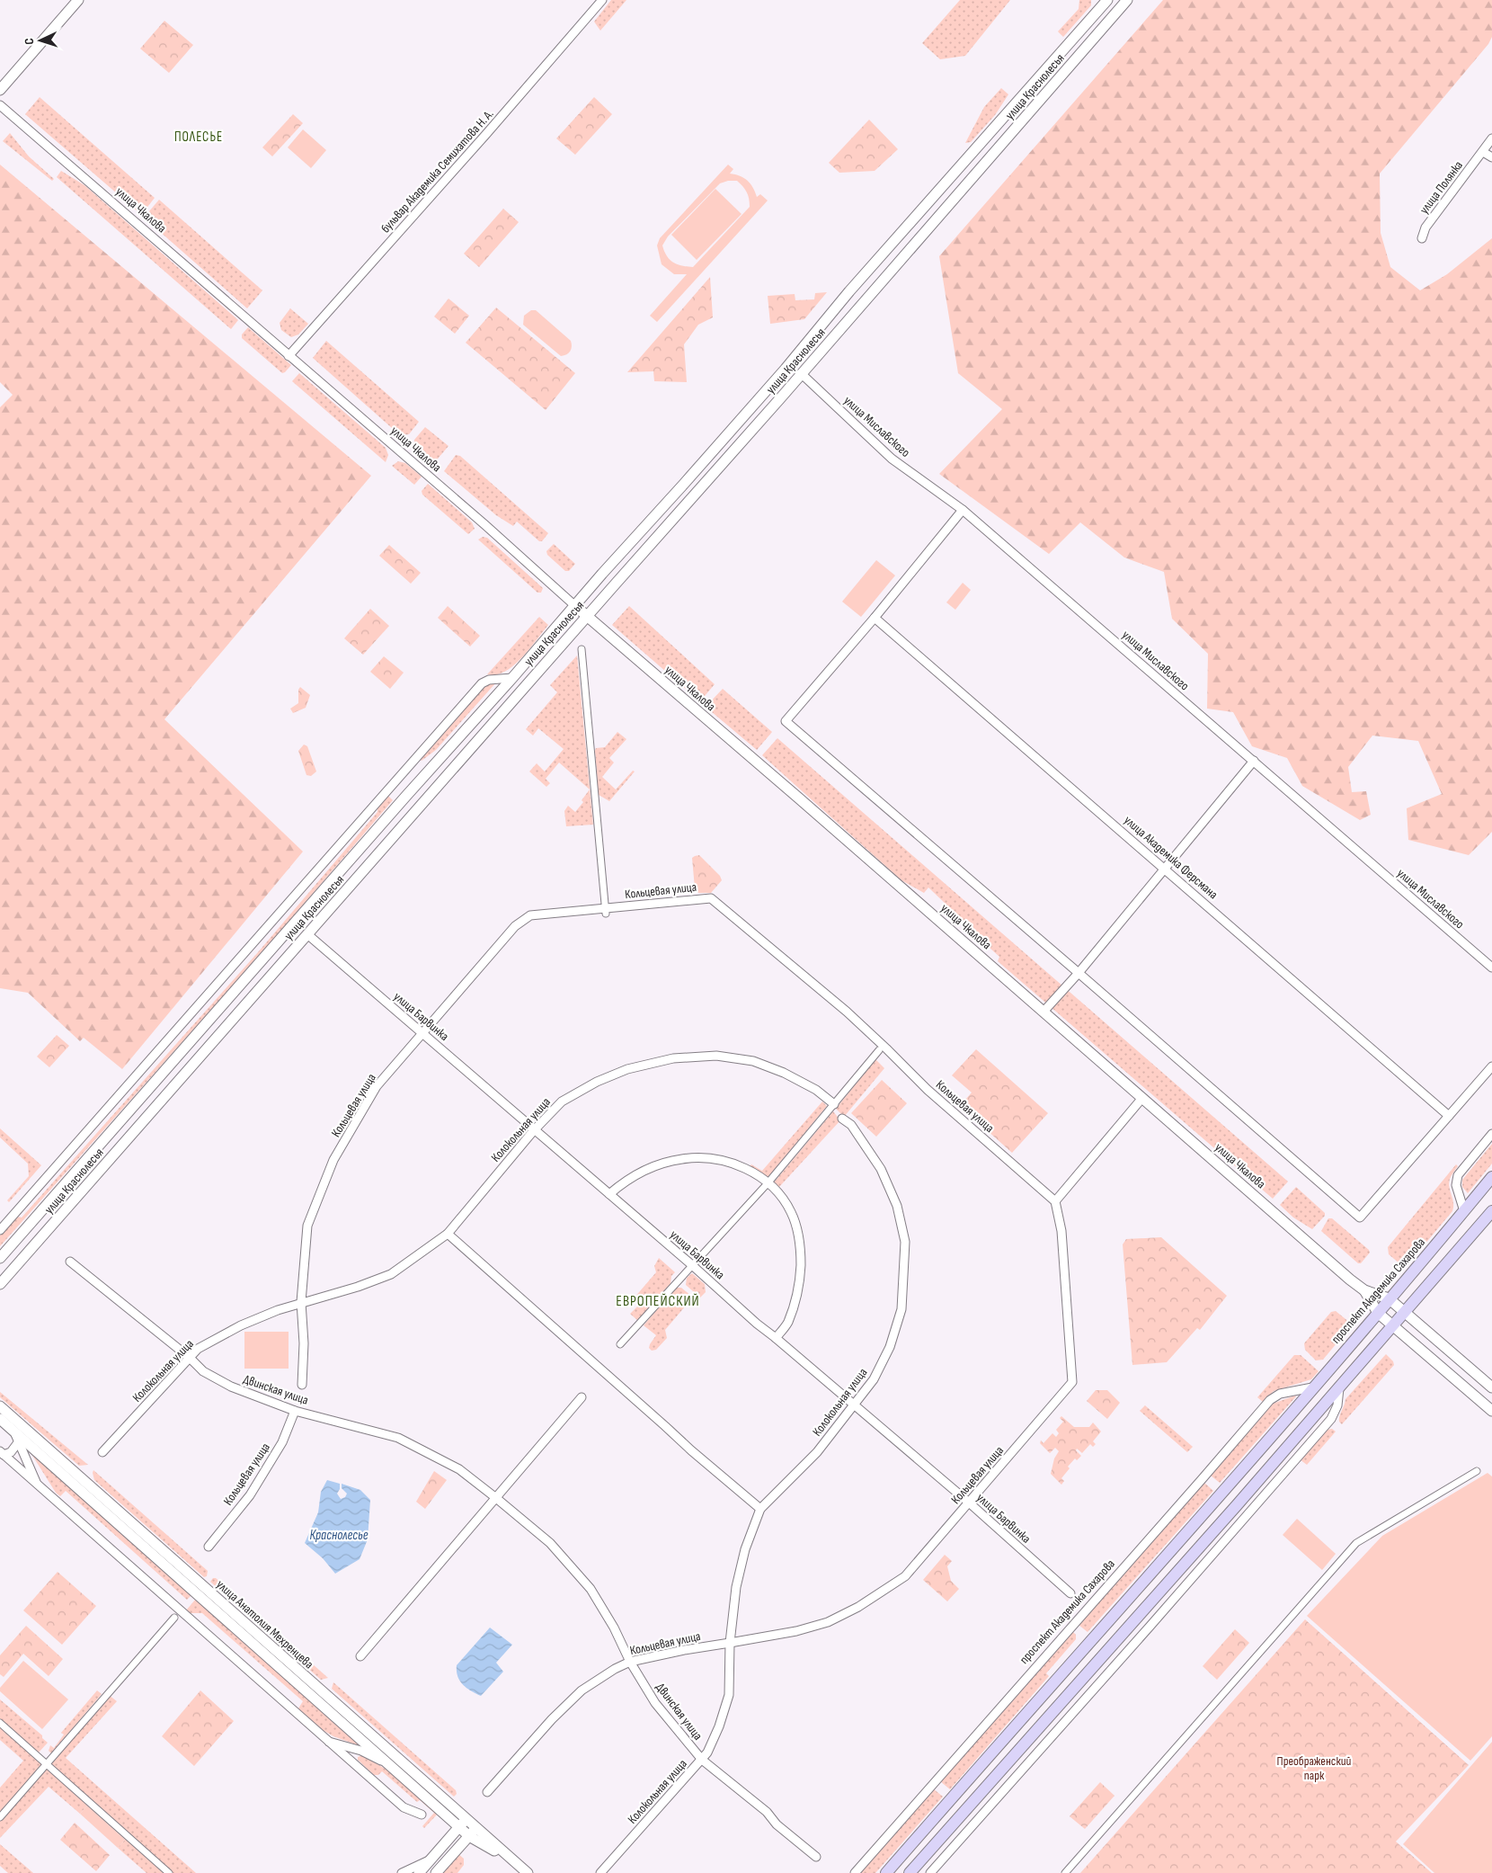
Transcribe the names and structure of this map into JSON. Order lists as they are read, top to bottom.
{
  "streets": {
    "main road": ["проспект Академика Сахарова"],
    "street": [
      "улица Краснолесья",
      "бульвар Академика Семихатова Н. А.",
      "улица Полянка",
      "улица Чкалова",
      "улица Миславского",
      "улица Академика Ферсмана",
      "Кольцевая улица",
      "улица Барвинка",
      "Колокольная улица",
      "Двинская улица",
      "улица Анатолия Мехренцева"
    ]
  },
  "crossings": [
    ["улица Краснолесья", "улица Чкалова"],
    ["улица Краснолесья", "улица Миславского"],
    ["улица Краснолесья", "улица Барвинка"],
    ["бульвар Академика Семихатова Н. А.", "улица Чкалова"],
    ["улица Чкалова", "проспект Академика Сахарова"],
    ["Кольцевая улица", "улица Барвинка"],
    ["Кольцевая улица", "Колокольная улица"],
    ["Кольцевая улица", "Двинская улица"],
    ["улица Барвинка", "Колокольная улица"],
    ["Колокольная улица", "Двинская улица"]
  ],
  "districts": ["ПОЛЕСЬЕ", "ЕВРОПЕЙСКИЙ"],
  "water": ["Краснолесье"],
  "parks": ["Преображенский парк"],
  "north": "left"
}
